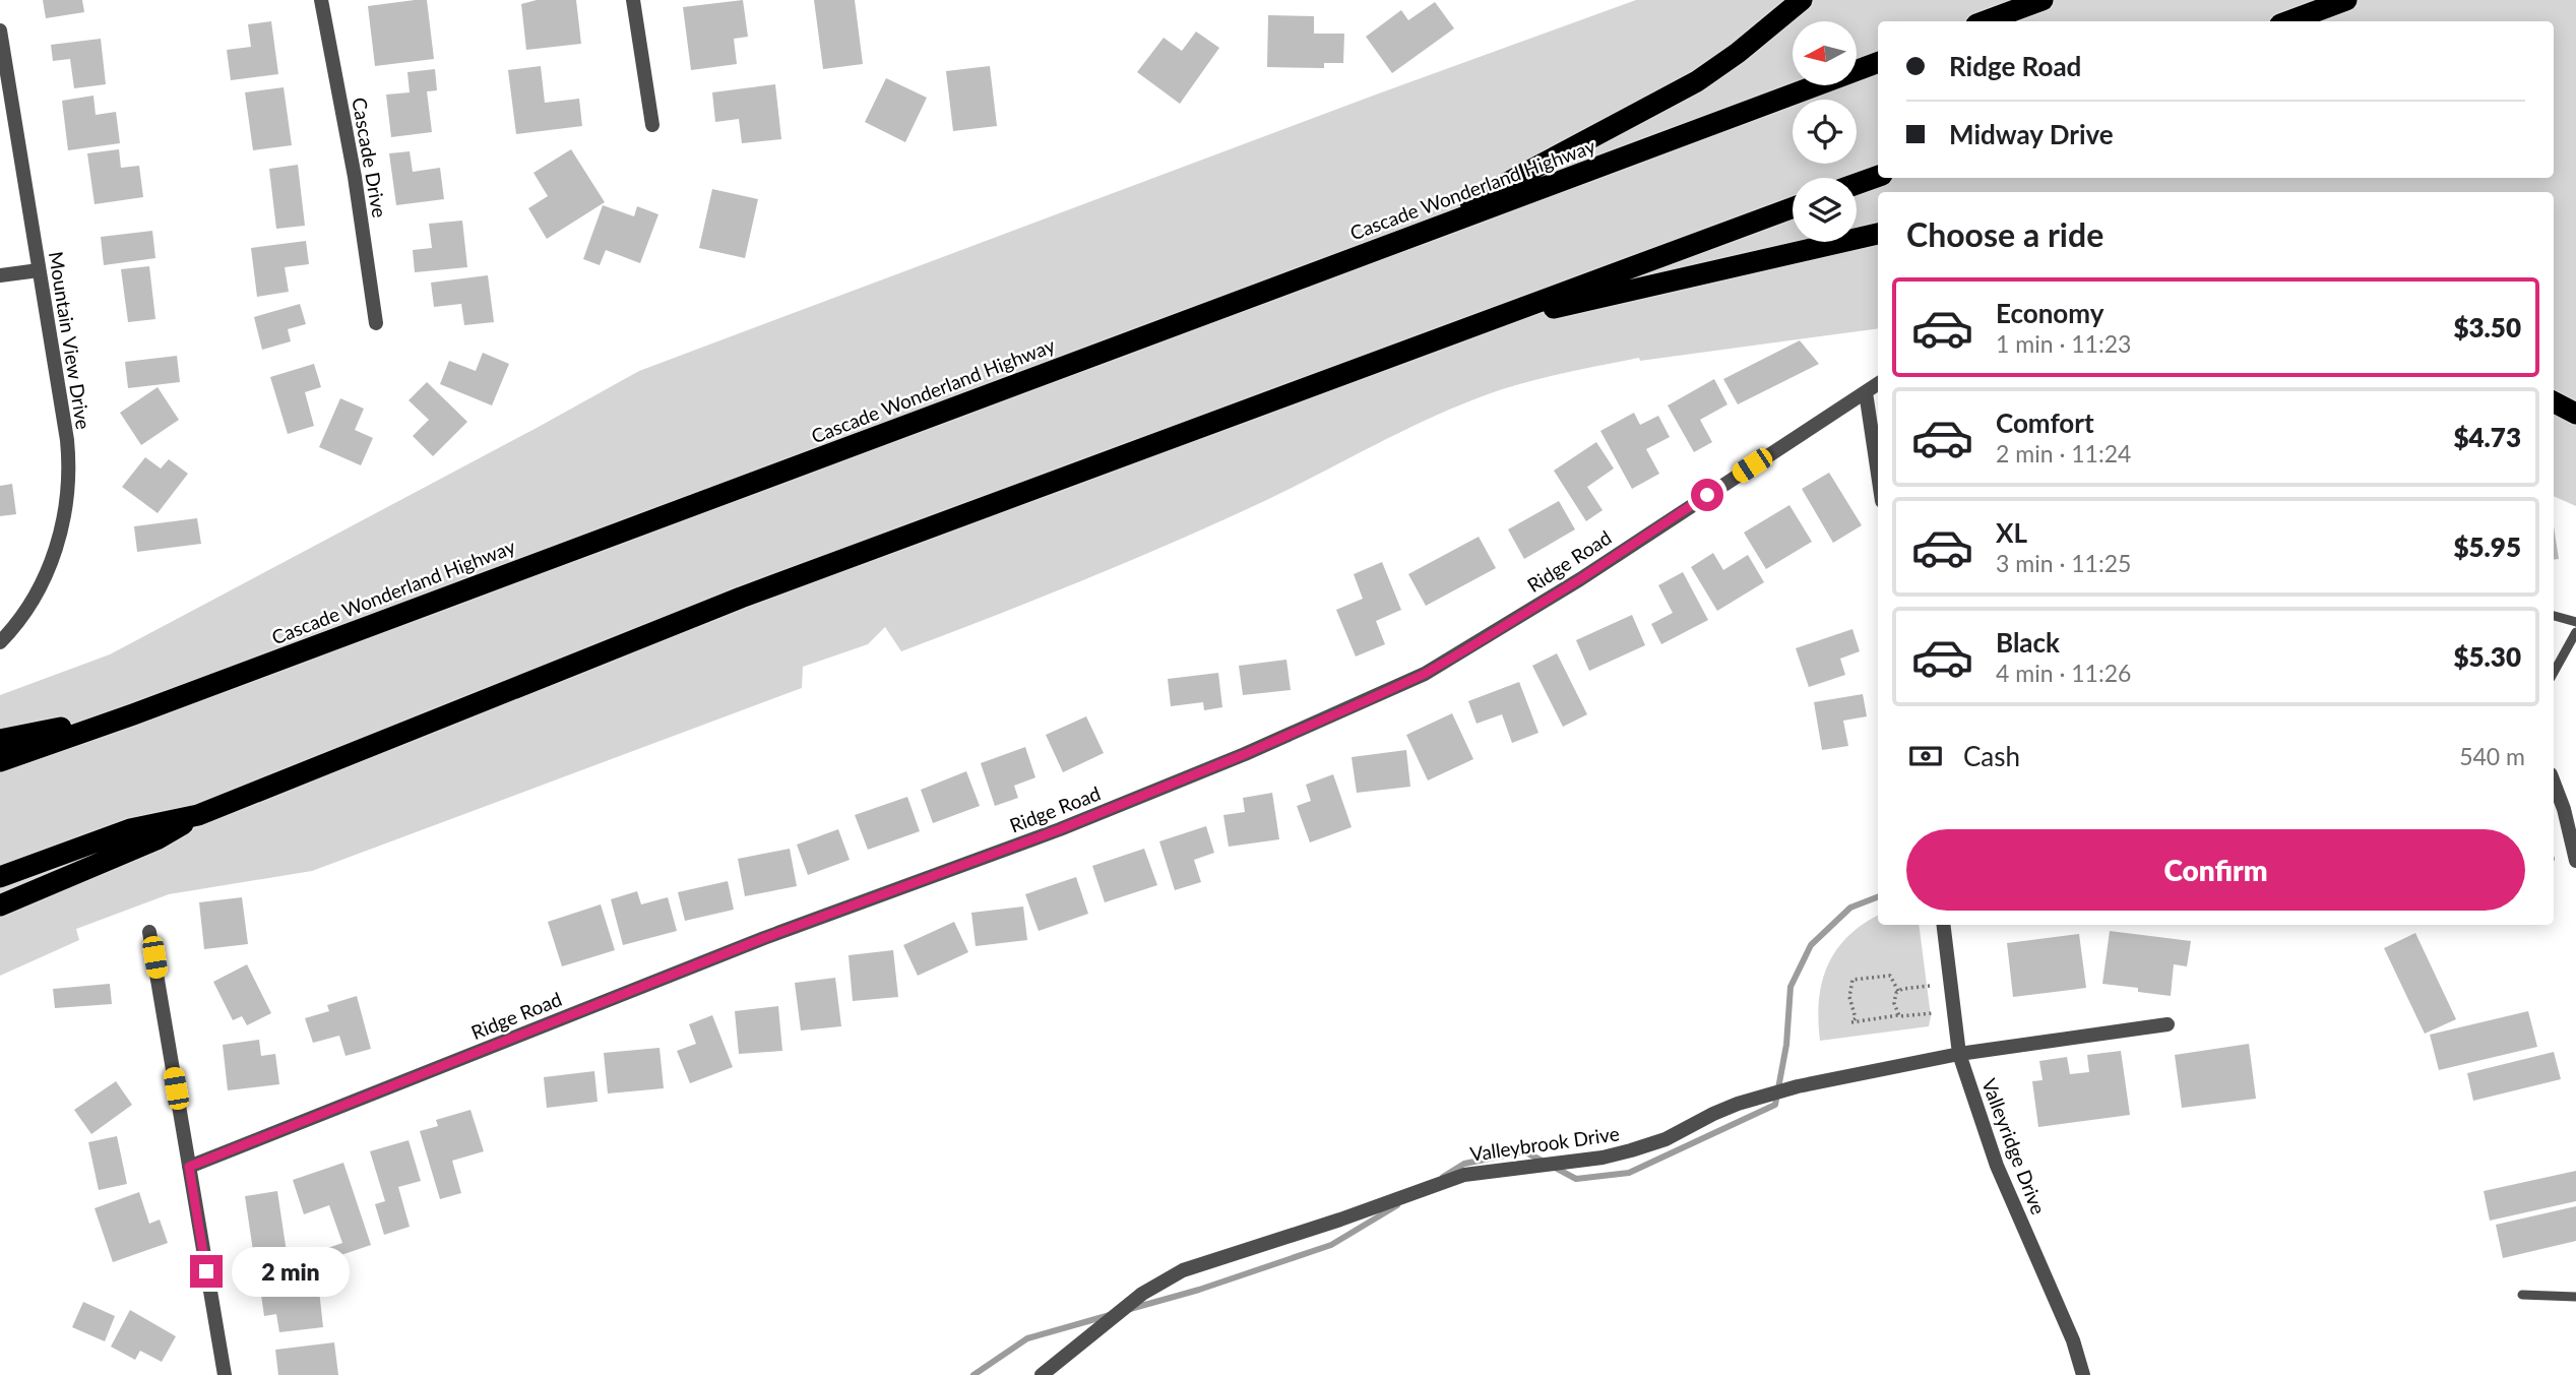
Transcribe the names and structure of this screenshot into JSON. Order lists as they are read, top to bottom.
{
  "streets": {
    "highway": ["Cascade Wonderland Highway"],
    "street": [
      "Cascade Drive",
      "Mountain View Drive",
      "Ridge Road",
      "Valleybrook Drive",
      "Valleyridge Drive"
    ]
  },
  "crossings": [
    ["Valleybrook Drive", "Valleyridge Drive"]
  ],
  "north": "left",
  "page": {
    "banner": ["Ridge Road", "Midway Drive"],
    "heading": "Choose a ride",
    "list": [
      {
        "name": "Economy",
        "note": "1 min · 11:23",
        "value": "$3.50"
      },
      {
        "name": "Comfort",
        "note": "2 min · 11:24",
        "value": "$4.73"
      },
      {
        "name": "XL",
        "note": "3 min · 11:25",
        "value": "$5.95"
      },
      {
        "name": "Black",
        "note": "4 min · 11:26",
        "value": "$5.30"
      }
    ],
    "pay": ["Cash", "540 m"],
    "buttons": "Confirm",
    "bubble": "2 min"
  }
}
